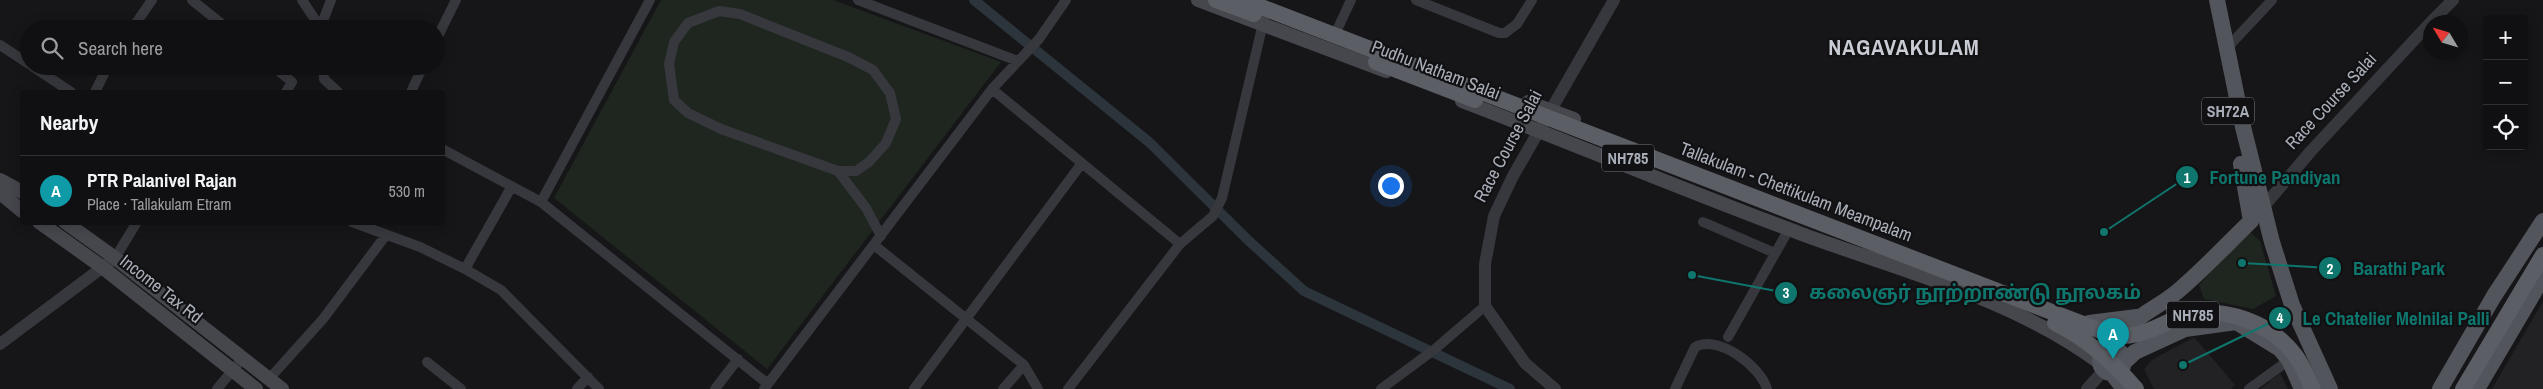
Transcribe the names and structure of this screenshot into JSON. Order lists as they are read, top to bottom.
{
  "streets": {
    "highway": ["NH785", "Tallakulam - Chettikulam Meampalam"],
    "main road": [
      "Pudhu Natham Salai",
      "Race Course Salai",
      "SH72A",
      "Income Tax Rd"
    ]
  },
  "crossings": [
    ["Pudhu Natham Salai", "Race Course Salai"],
    ["Race Course Salai", "SH72A"]
  ],
  "districts": ["NAGAVAKULAM"],
  "places": [
    "Fortune Pandiyan",
    "Barathi Park",
    "கலைஞர் நூற்றாண்டு நூலகம்",
    "Le Chatelier Melnilai Palli"
  ],
  "north": "top left",
  "page": {
    "map_buttons": ["+", "−"],
    "search": "Search here",
    "heading": "Nearby",
    "list": [
      {
        "mark": "A",
        "name": "PTR Palanivel Rajan",
        "note": "Place · Tallakulam Etram",
        "value": "530 m"
      }
    ],
    "pins": "A"
  }
}
